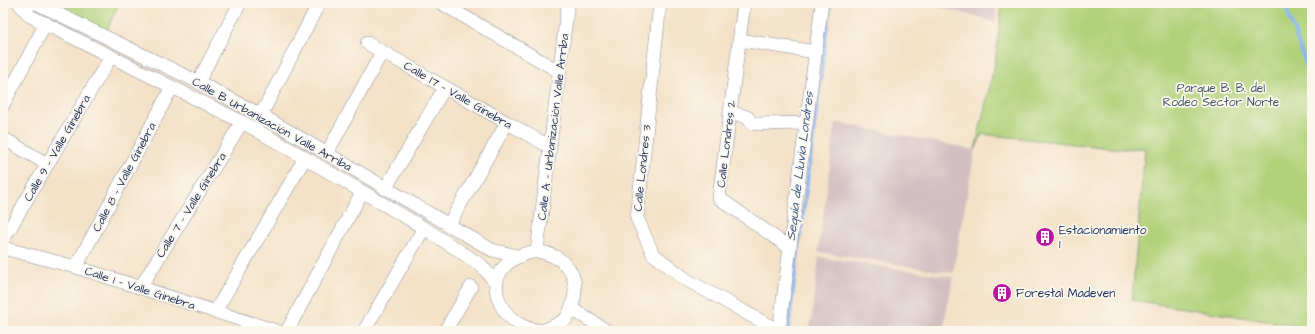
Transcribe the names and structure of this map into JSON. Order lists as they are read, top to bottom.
{
  "streets": {
    "street": [
      "Calle 17 - Valle Ginebra",
      "Calle B Urbanización Valle Arriba",
      "Calle A - Urbanización Valle Arriba",
      "Calle Londres 2",
      "Calle 9 - Valle Ginebra",
      "Calle Londres 3",
      "Calle 8 - Valle Ginebra",
      "Calle 7 - Valle Ginebra",
      "Calle 1 - Valle Ginebra"
    ]
  },
  "crossings": [
    ["Calle 17 - Valle Ginebra", "Calle A - Urbanización Valle Arriba"],
    ["Calle B Urbanización Valle Arriba", "Calle A - Urbanización Valle Arriba"],
    ["Calle B Urbanización Valle Arriba", "Calle 9 - Valle Ginebra"],
    ["Calle B Urbanización Valle Arriba", "Calle 8 - Valle Ginebra"],
    ["Calle B Urbanización Valle Arriba", "Calle 7 - Valle Ginebra"],
    ["Calle 8 - Valle Ginebra", "Calle 1 - Valle Ginebra"],
    ["Calle 7 - Valle Ginebra", "Calle 1 - Valle Ginebra"]
  ],
  "water": ["Sequía de Lluvia Londres"],
  "parks": ["Parque B. B. del Rodeo Sector Norte"],
  "places": {
    "building": ["Estacionamiento 1", "Forestal Madeven"]
  }
}
